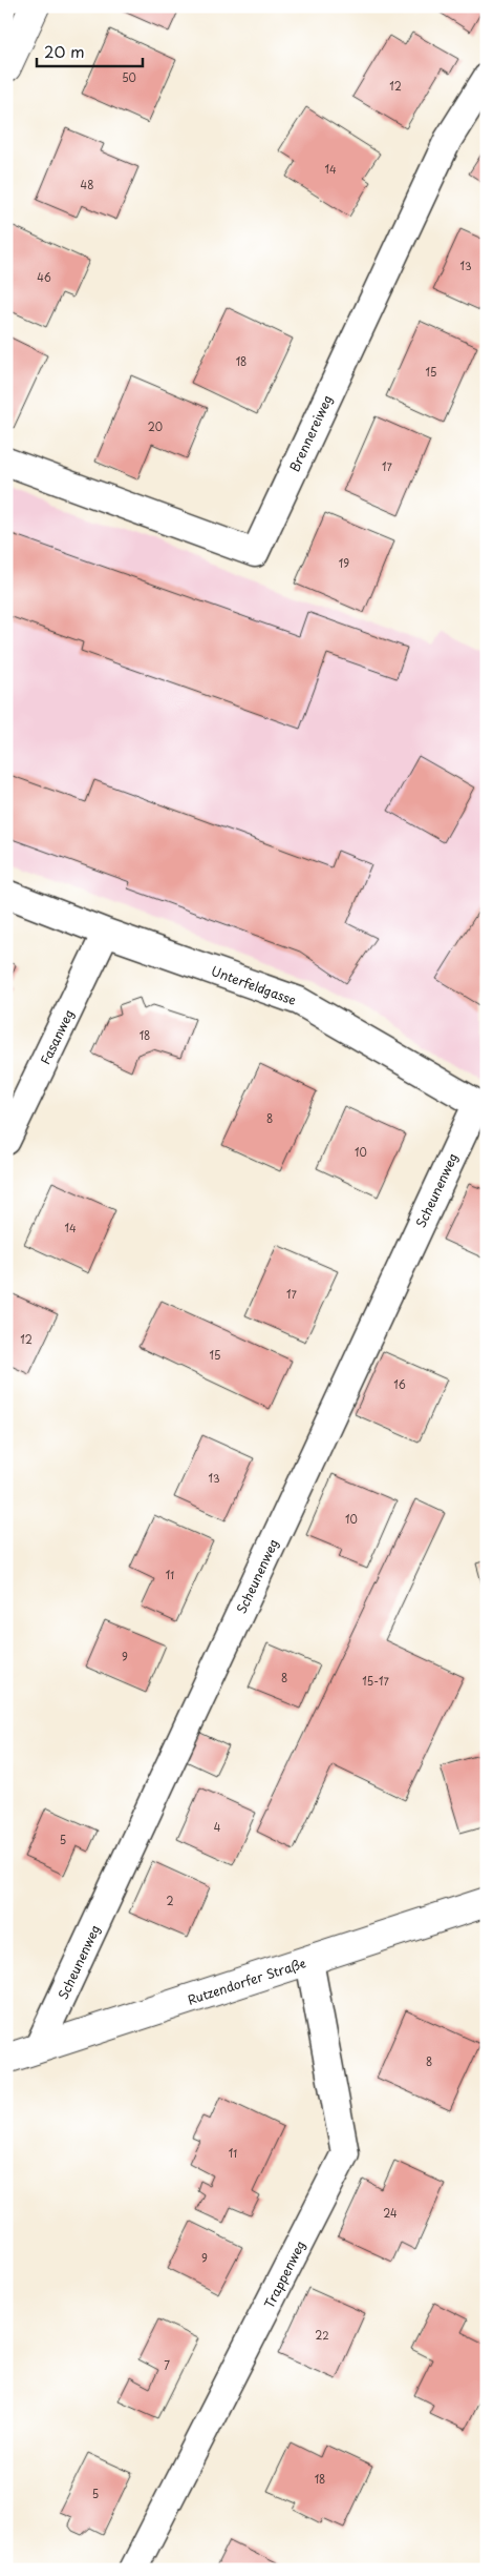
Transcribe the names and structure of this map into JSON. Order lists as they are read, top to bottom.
{
  "streets": {
    "street": [
      "Brennereiweg",
      "Unterfeldgasse",
      "Fasanweg",
      "Scheunenweg",
      "Rutzendorfer Straße",
      "Trappenweg"
    ]
  },
  "crossings": [
    ["Unterfeldgasse", "Fasanweg"],
    ["Unterfeldgasse", "Scheunenweg"],
    ["Scheunenweg", "Rutzendorfer Straße"],
    ["Rutzendorfer Straße", "Trappenweg"]
  ],
  "house_numbers": [
    "50",
    "12",
    "14",
    "48",
    "13",
    "46",
    "18",
    "15",
    "20",
    "17",
    "19",
    "18",
    "8",
    "10",
    "14",
    "17",
    "12",
    "15",
    "16",
    "13",
    "10",
    "11",
    "9",
    "8",
    "15-17",
    "4",
    "5",
    "2",
    "8",
    "11",
    "24",
    "9",
    "22",
    "7",
    "18",
    "5"
  ],
  "scale_bar": "20 m"
}
